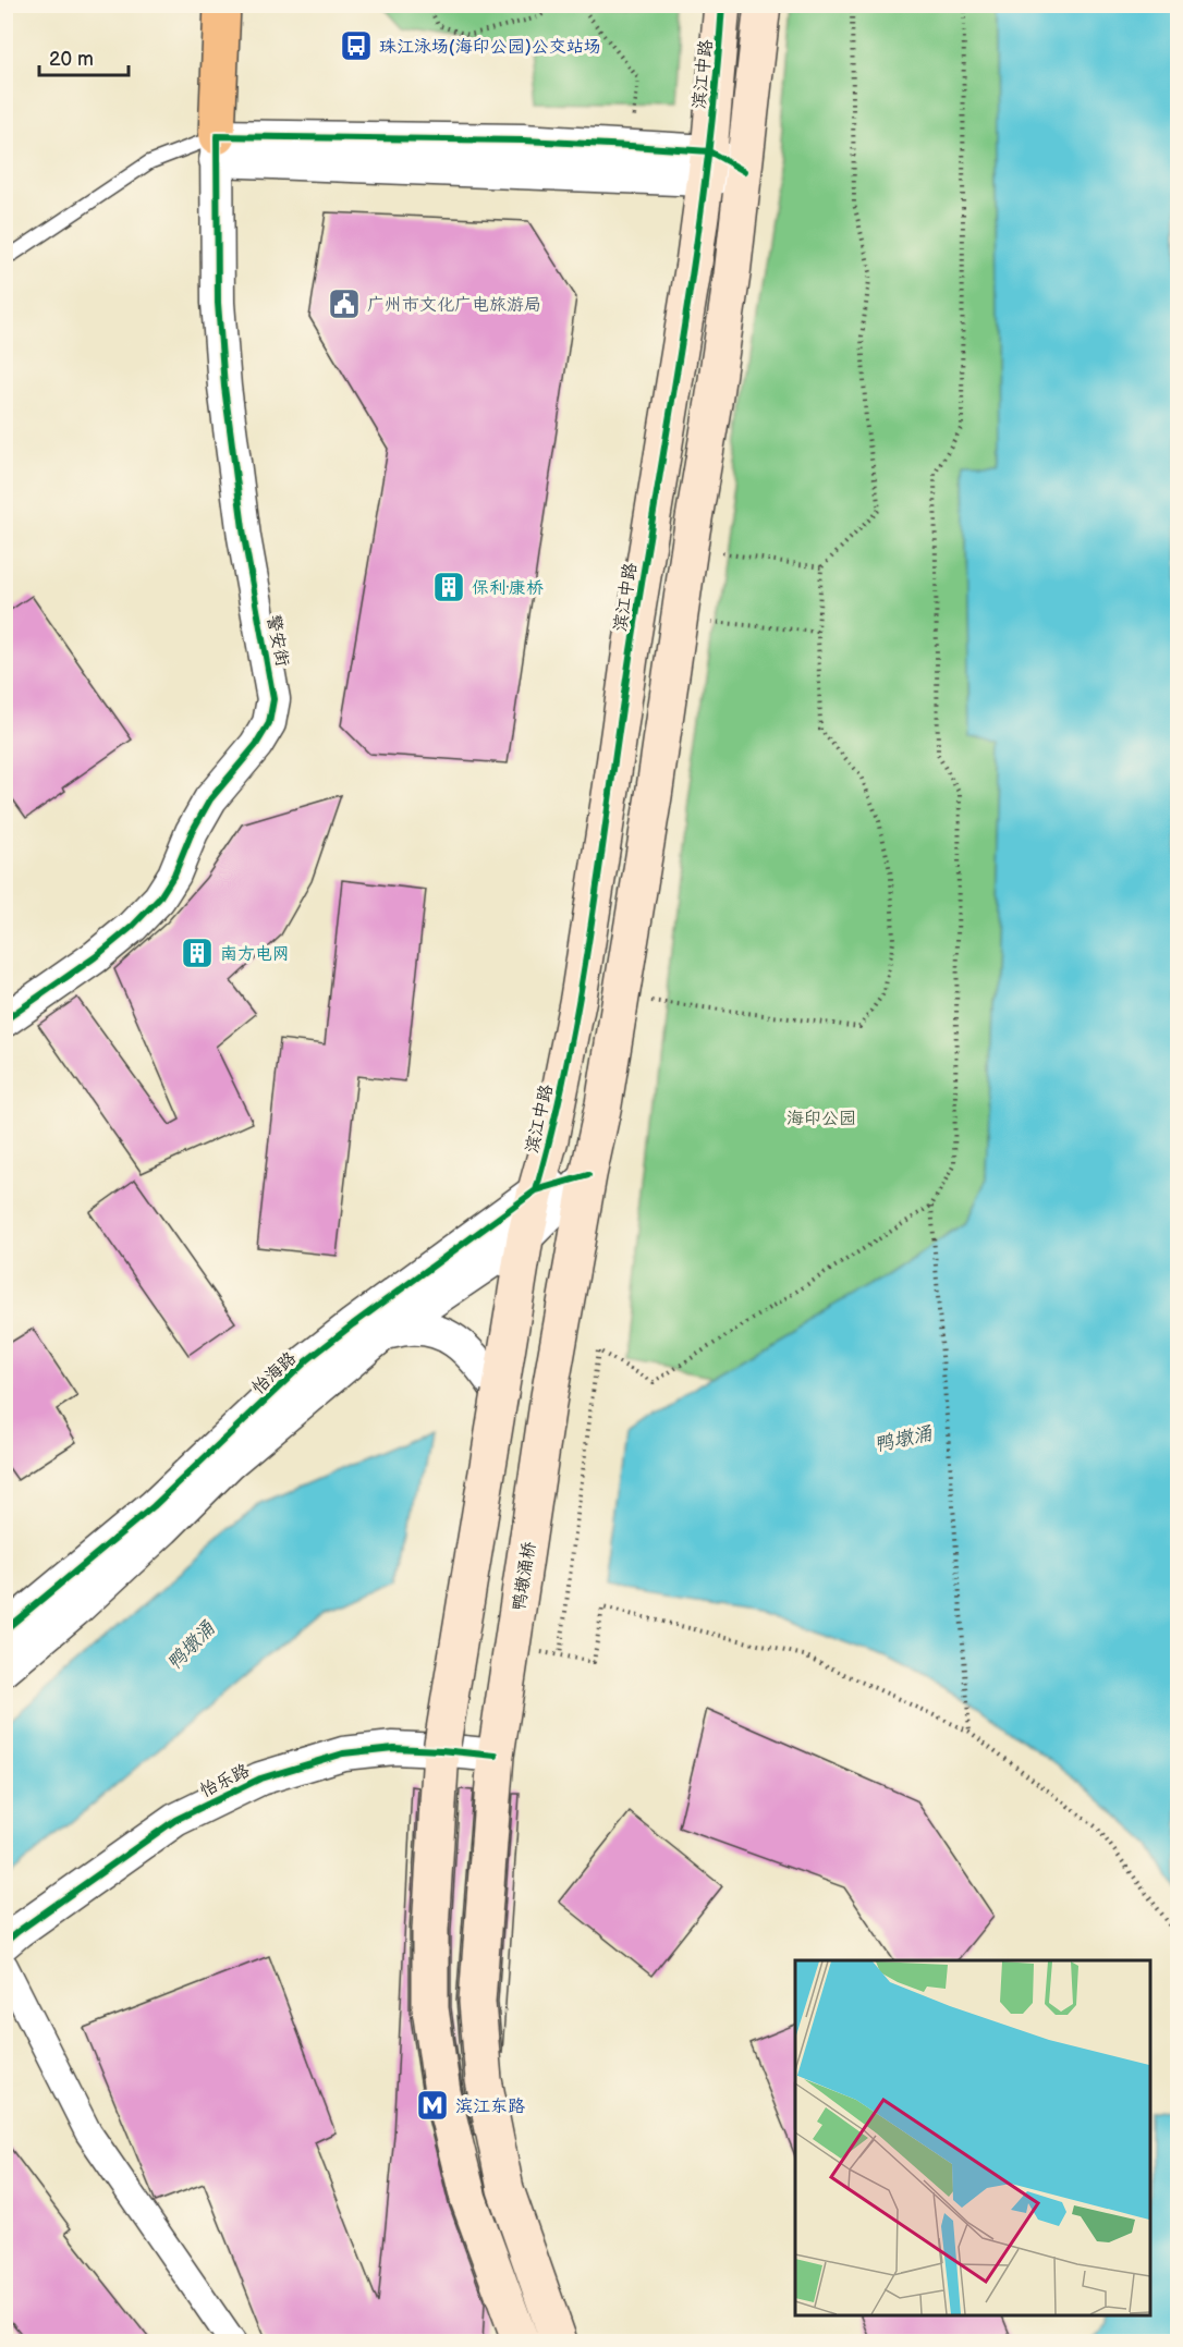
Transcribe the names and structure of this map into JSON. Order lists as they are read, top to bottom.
{
  "streets": {
    "main road": ["滨江中路", "鸭墩涌桥"],
    "street": ["警安街", "怡海路", "怡乐路"]
  },
  "crossings": [
    ["滨江中路", "怡海路"],
    ["怡海路", "鸭墩涌桥"],
    ["鸭墩涌桥", "怡乐路"]
  ],
  "water": ["鸭墩涌"],
  "parks": ["海印公园"],
  "places": {
    "bus stop": ["珠江泳场(海印公园)公交站场"],
    "public building": ["广州市文化广电旅游局"],
    "building": ["保利·康桥", "南方电网"],
    "metro station": ["滨江东路"]
  },
  "scale_bar": "20 m"
}
